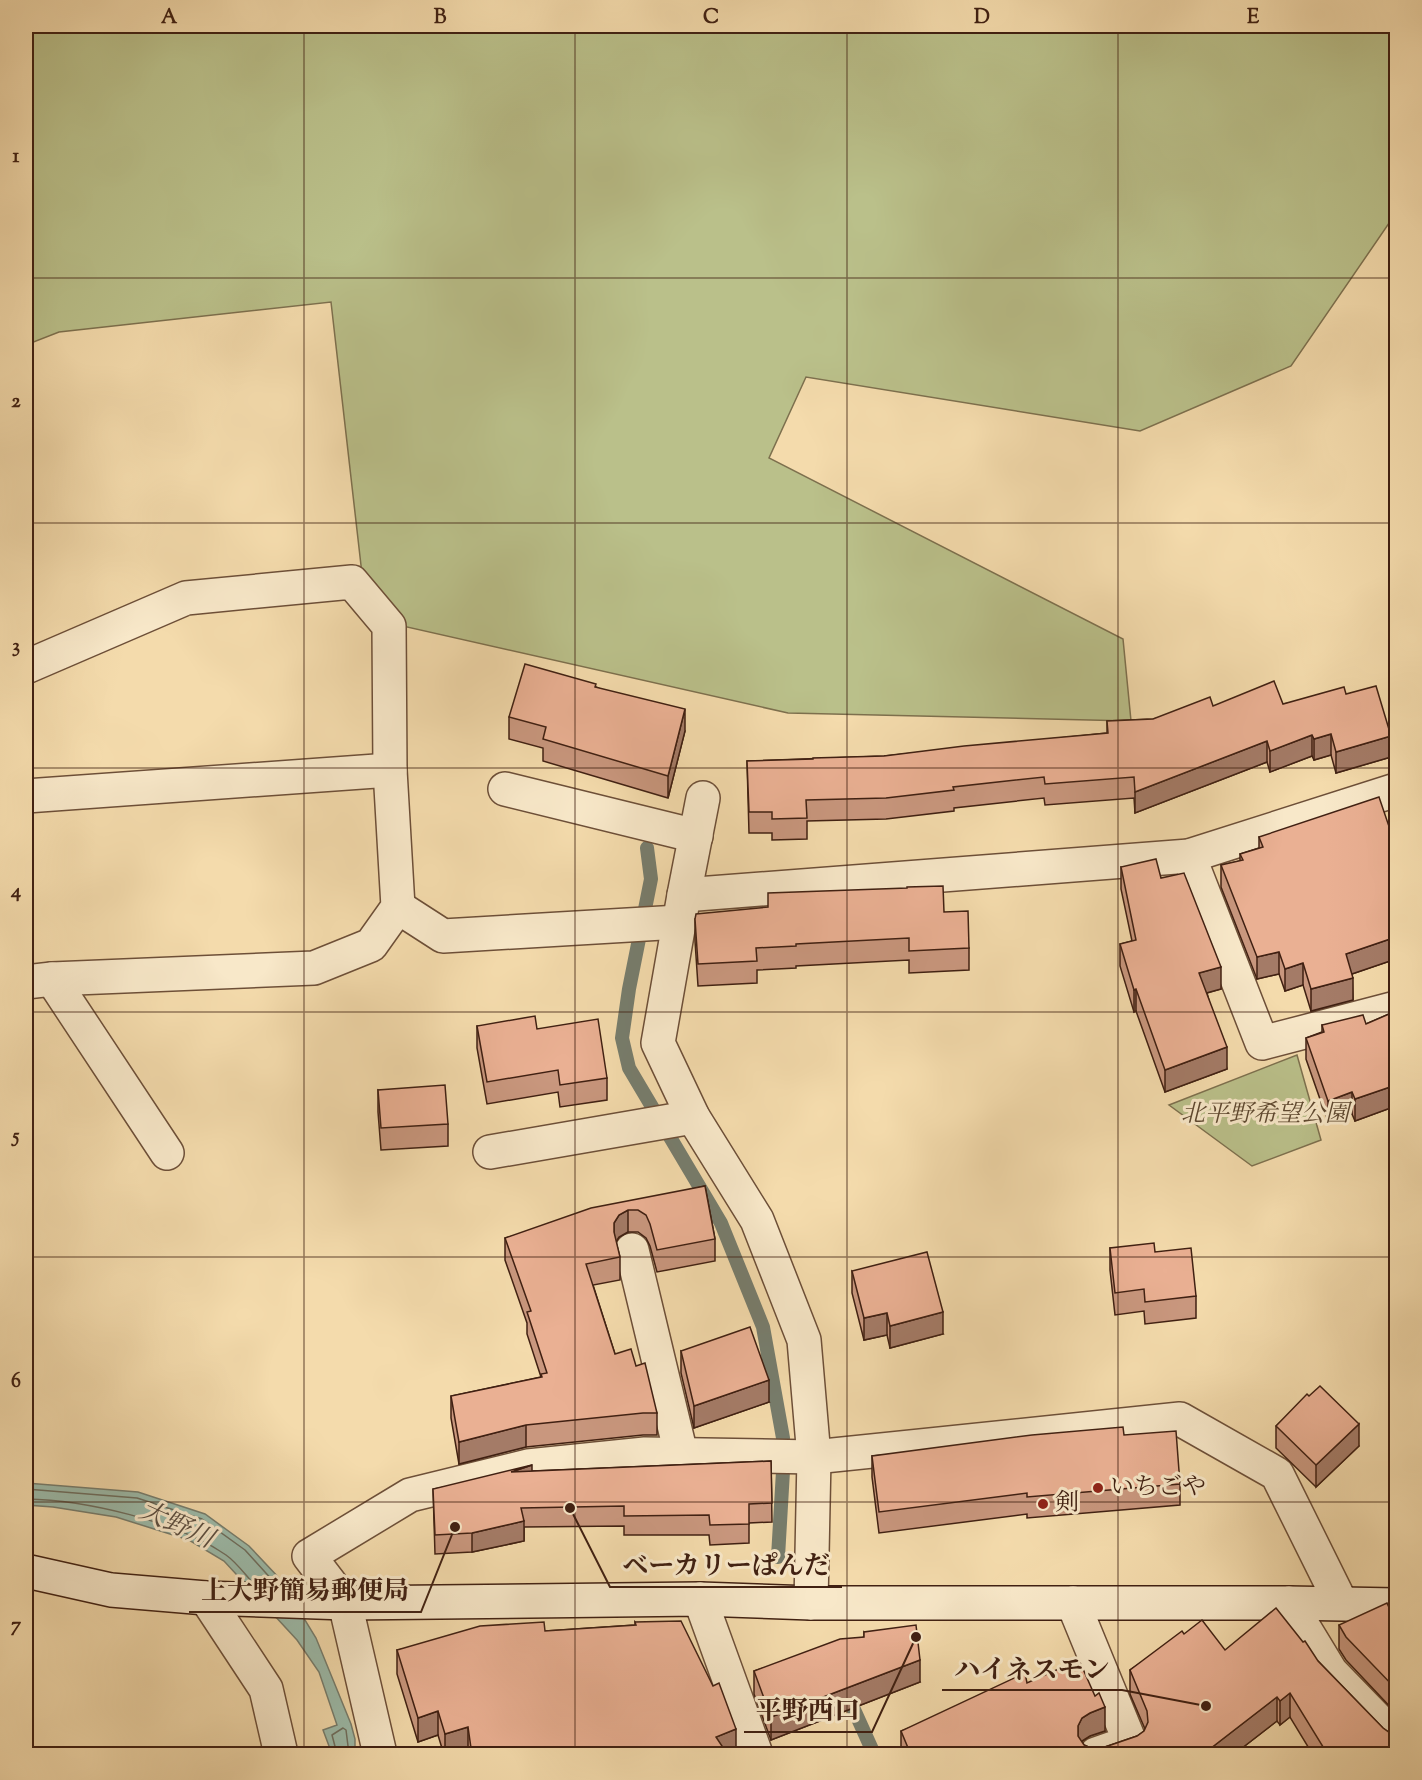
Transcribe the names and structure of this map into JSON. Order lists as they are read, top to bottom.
{
  "water": ["大野川"],
  "parks": ["北平野希望公園"],
  "places": [
    "いちごや",
    "剣",
    "ベーカリーぱんだ",
    "上大野簡易郵便局",
    "平野西口",
    "ハイネスモン"
  ],
  "grid": {
    "columns": [
      "A",
      "B",
      "C",
      "D",
      "E"
    ],
    "rows": [
      "1",
      "2",
      "3",
      "4",
      "5",
      "6",
      "7"
    ]
  }
}
